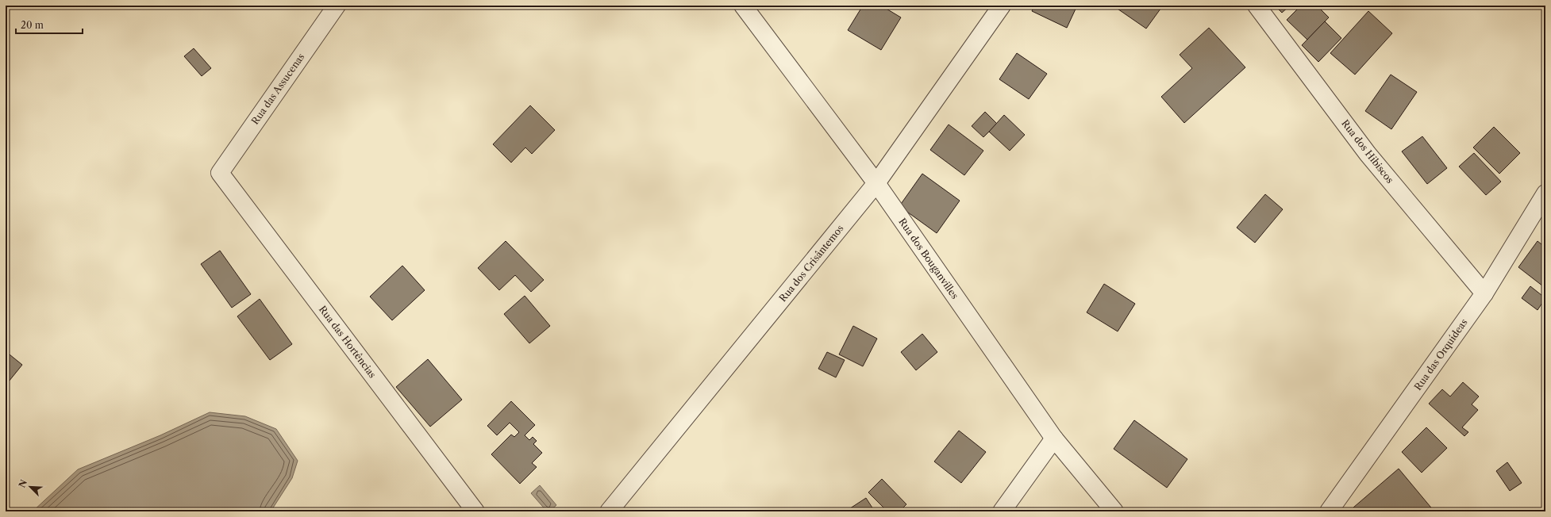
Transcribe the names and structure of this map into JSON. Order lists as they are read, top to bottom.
{
  "streets": {
    "street": [
      "Rua das Assucenas",
      "Rua dos Hibiscos",
      "Rua dos Bouganvilles",
      "Rua dos Crisântemos",
      "Rua das Hortências",
      "Rua das Orquídeas"
    ]
  },
  "crossings": [
    ["Rua das Assucenas", "Rua das Hortências"],
    ["Rua dos Hibiscos", "Rua das Orquídeas"],
    ["Rua dos Bouganvilles", "Rua dos Crisântemos"]
  ],
  "scale_bar": "20 m",
  "north": "top left"
}
